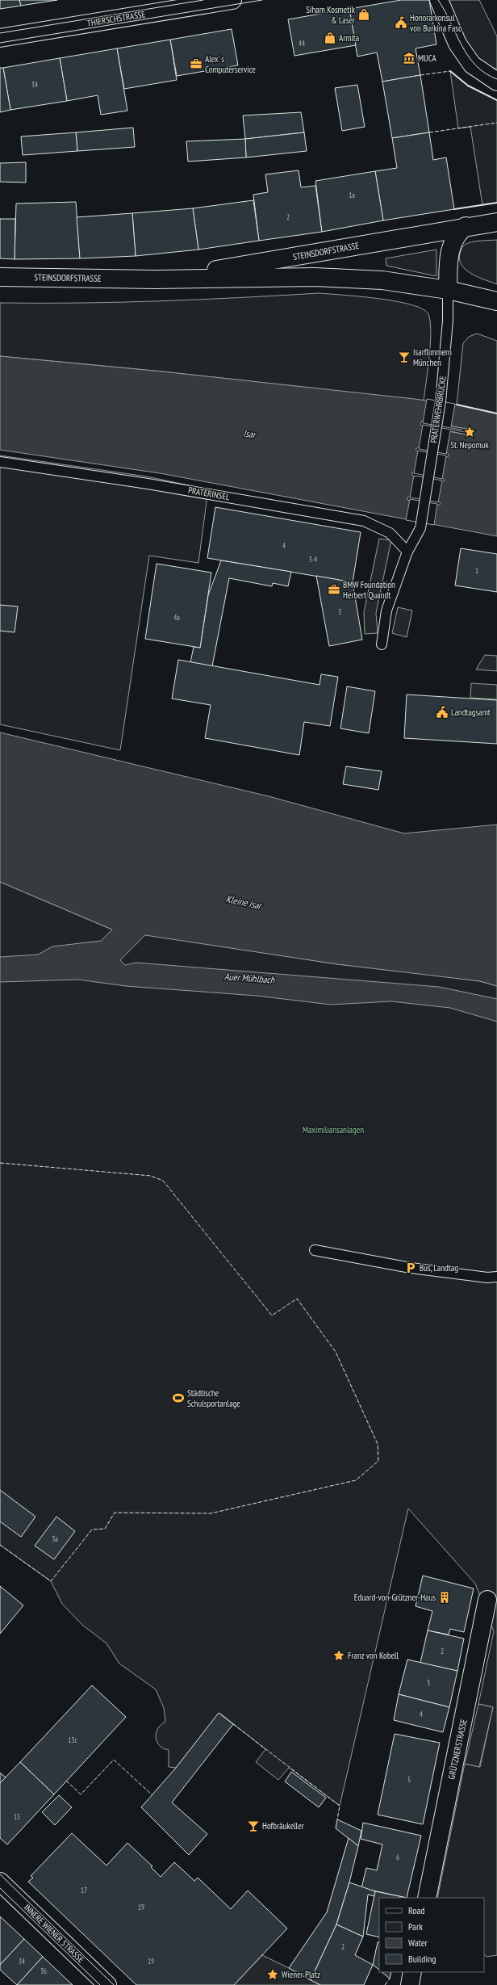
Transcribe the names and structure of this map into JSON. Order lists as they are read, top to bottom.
{
  "streets": {
    "main road": [
      "THIERSCHSTRASSE",
      "STEINSDORFSTRASSE",
      "GRÜTZNERSTRASSE",
      "INNERE WIENER STRASSE"
    ],
    "lane": ["PRATERWEHRBRÜCKE", "PRATERINSEL"]
  },
  "crossings": [
    ["STEINSDORFSTRASSE", "PRATERWEHRBRÜCKE"],
    ["PRATERWEHRBRÜCKE", "PRATERINSEL"]
  ],
  "water": ["Isar", "Kleine Isar", "Auer Mühlbach"],
  "parks": ["Maximiliansanlagen"],
  "places": {
    "shop": ["Siham Kosmetik & Laser", "Armita"],
    "public building": ["Honorarkonsul von Burkina Faso", "Landtagsamt"],
    "museum": ["MUCA"],
    "office": ["Alex' s Computerservice", "BMW Foundation Herbert Quandt"],
    "bar": ["Isarflimmern München", "Hofbräukeller"],
    "place": ["St. Nepomuk", "Franz von Kobell", "Wiener Platz"],
    "parking": ["Bus, Landtag"],
    "sports": ["Städtische Schulsportanlage"],
    "building": ["Eduard-von-Grützner-Haus"]
  },
  "house_numbers": [
    "44",
    "34",
    "1a",
    "2",
    "4",
    "3-4",
    "1",
    "3",
    "4a",
    "3a",
    "2",
    "3",
    "4",
    "13c",
    "5",
    "15",
    "6",
    "17",
    "19",
    "2",
    "34",
    "19",
    "36"
  ],
  "legend": [
    "Road",
    "Park",
    "Water",
    "Building"
  ]
}
